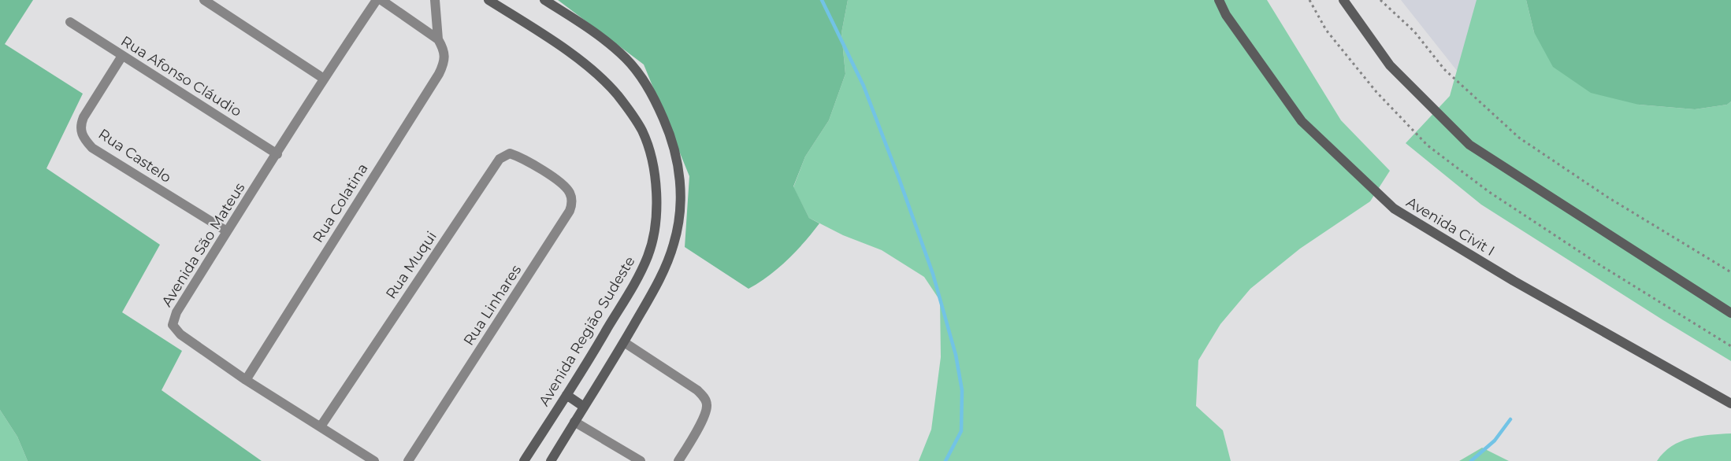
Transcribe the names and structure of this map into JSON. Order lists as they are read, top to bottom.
{
  "streets": {
    "main road": ["Avenida Civit I", "Avenida Região Sudeste"],
    "street": [
      "Rua Afonso Cláudio",
      "Rua Castelo",
      "Rua Colatina",
      "Avenida São Mateus",
      "Rua Muqui",
      "Rua Linhares"
    ]
  },
  "crossings": [
    ["Rua Afonso Cláudio", "Rua Castelo"],
    ["Rua Afonso Cláudio", "Avenida São Mateus"],
    ["Rua Castelo", "Avenida São Mateus"],
    ["Rua Colatina", "Avenida São Mateus"],
    ["Avenida São Mateus", "Rua Muqui"],
    ["Rua Muqui", "Rua Linhares"]
  ]
}
